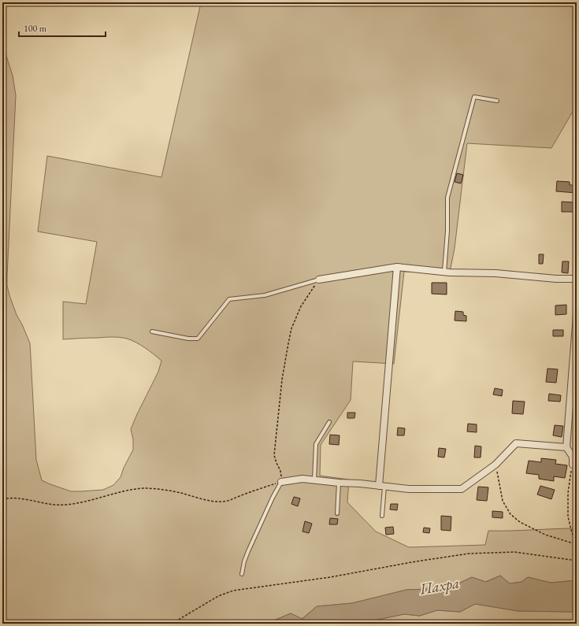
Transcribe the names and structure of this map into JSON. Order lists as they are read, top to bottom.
{
  "water": ["Пахра"],
  "scale_bar": "100 m"
}
